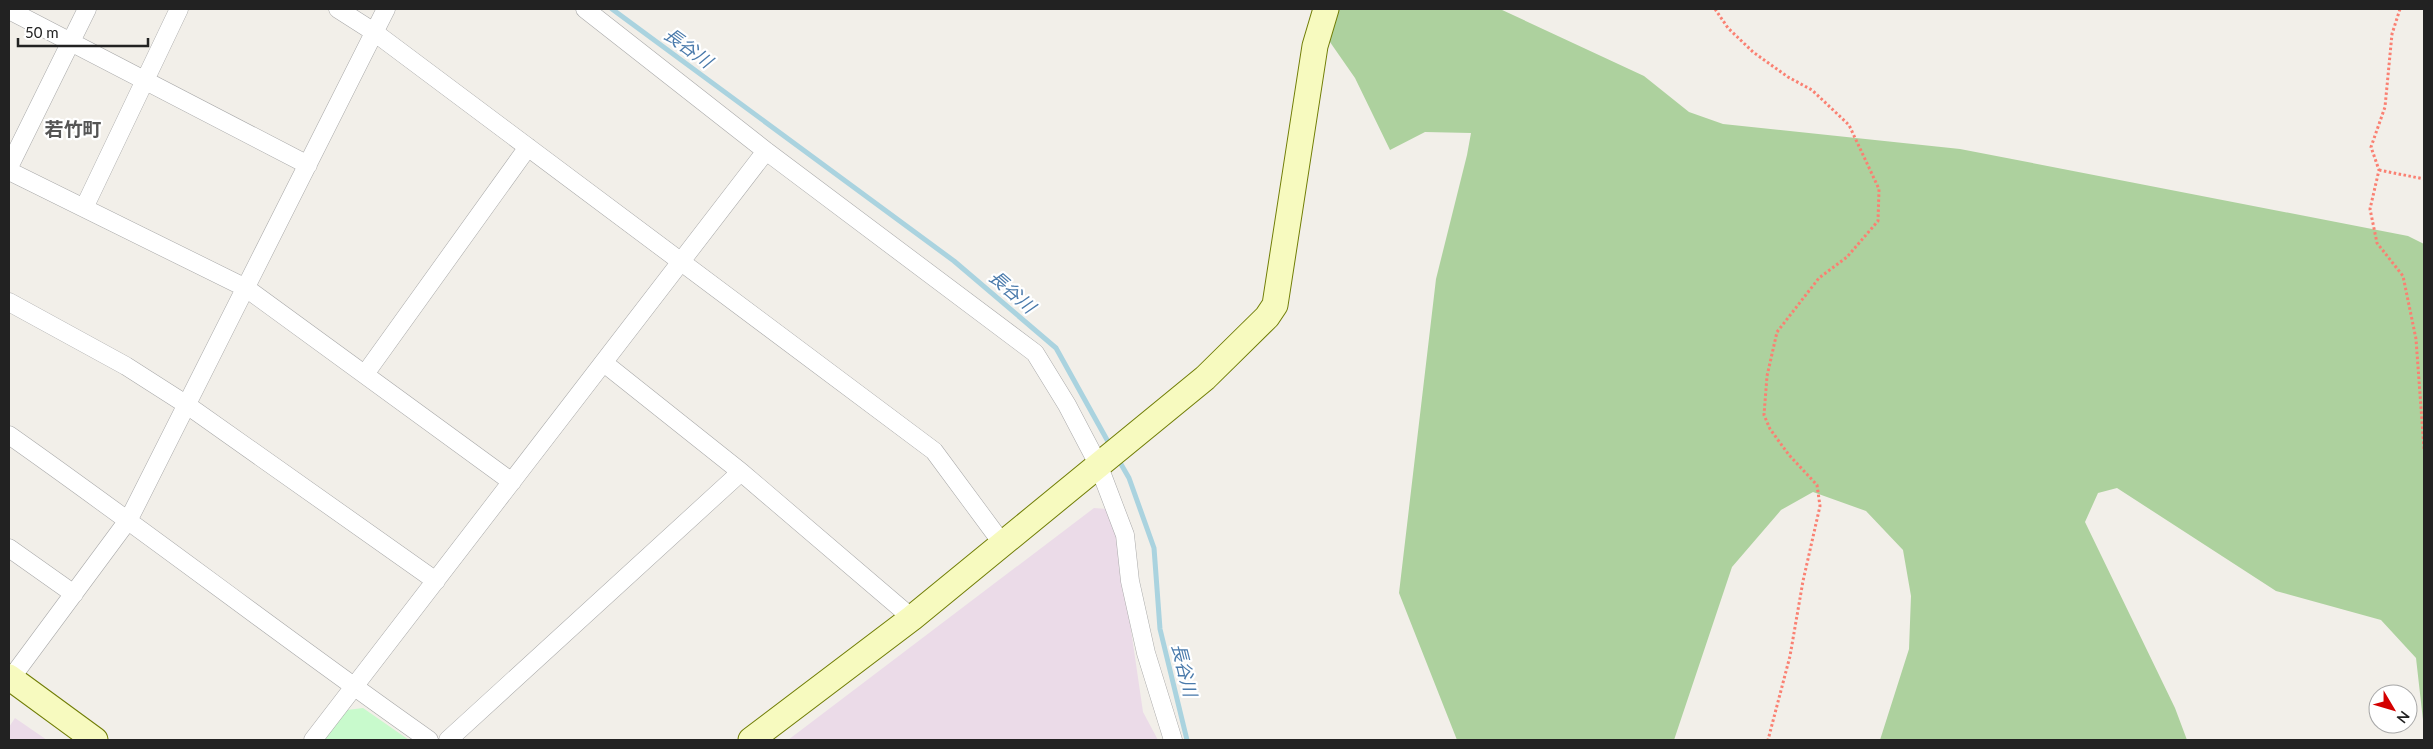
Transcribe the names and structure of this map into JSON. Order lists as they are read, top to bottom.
{
  "districts": ["若竹町"],
  "water": ["長谷川"],
  "scale_bar": "50 m",
  "north": "bottom right"
}
